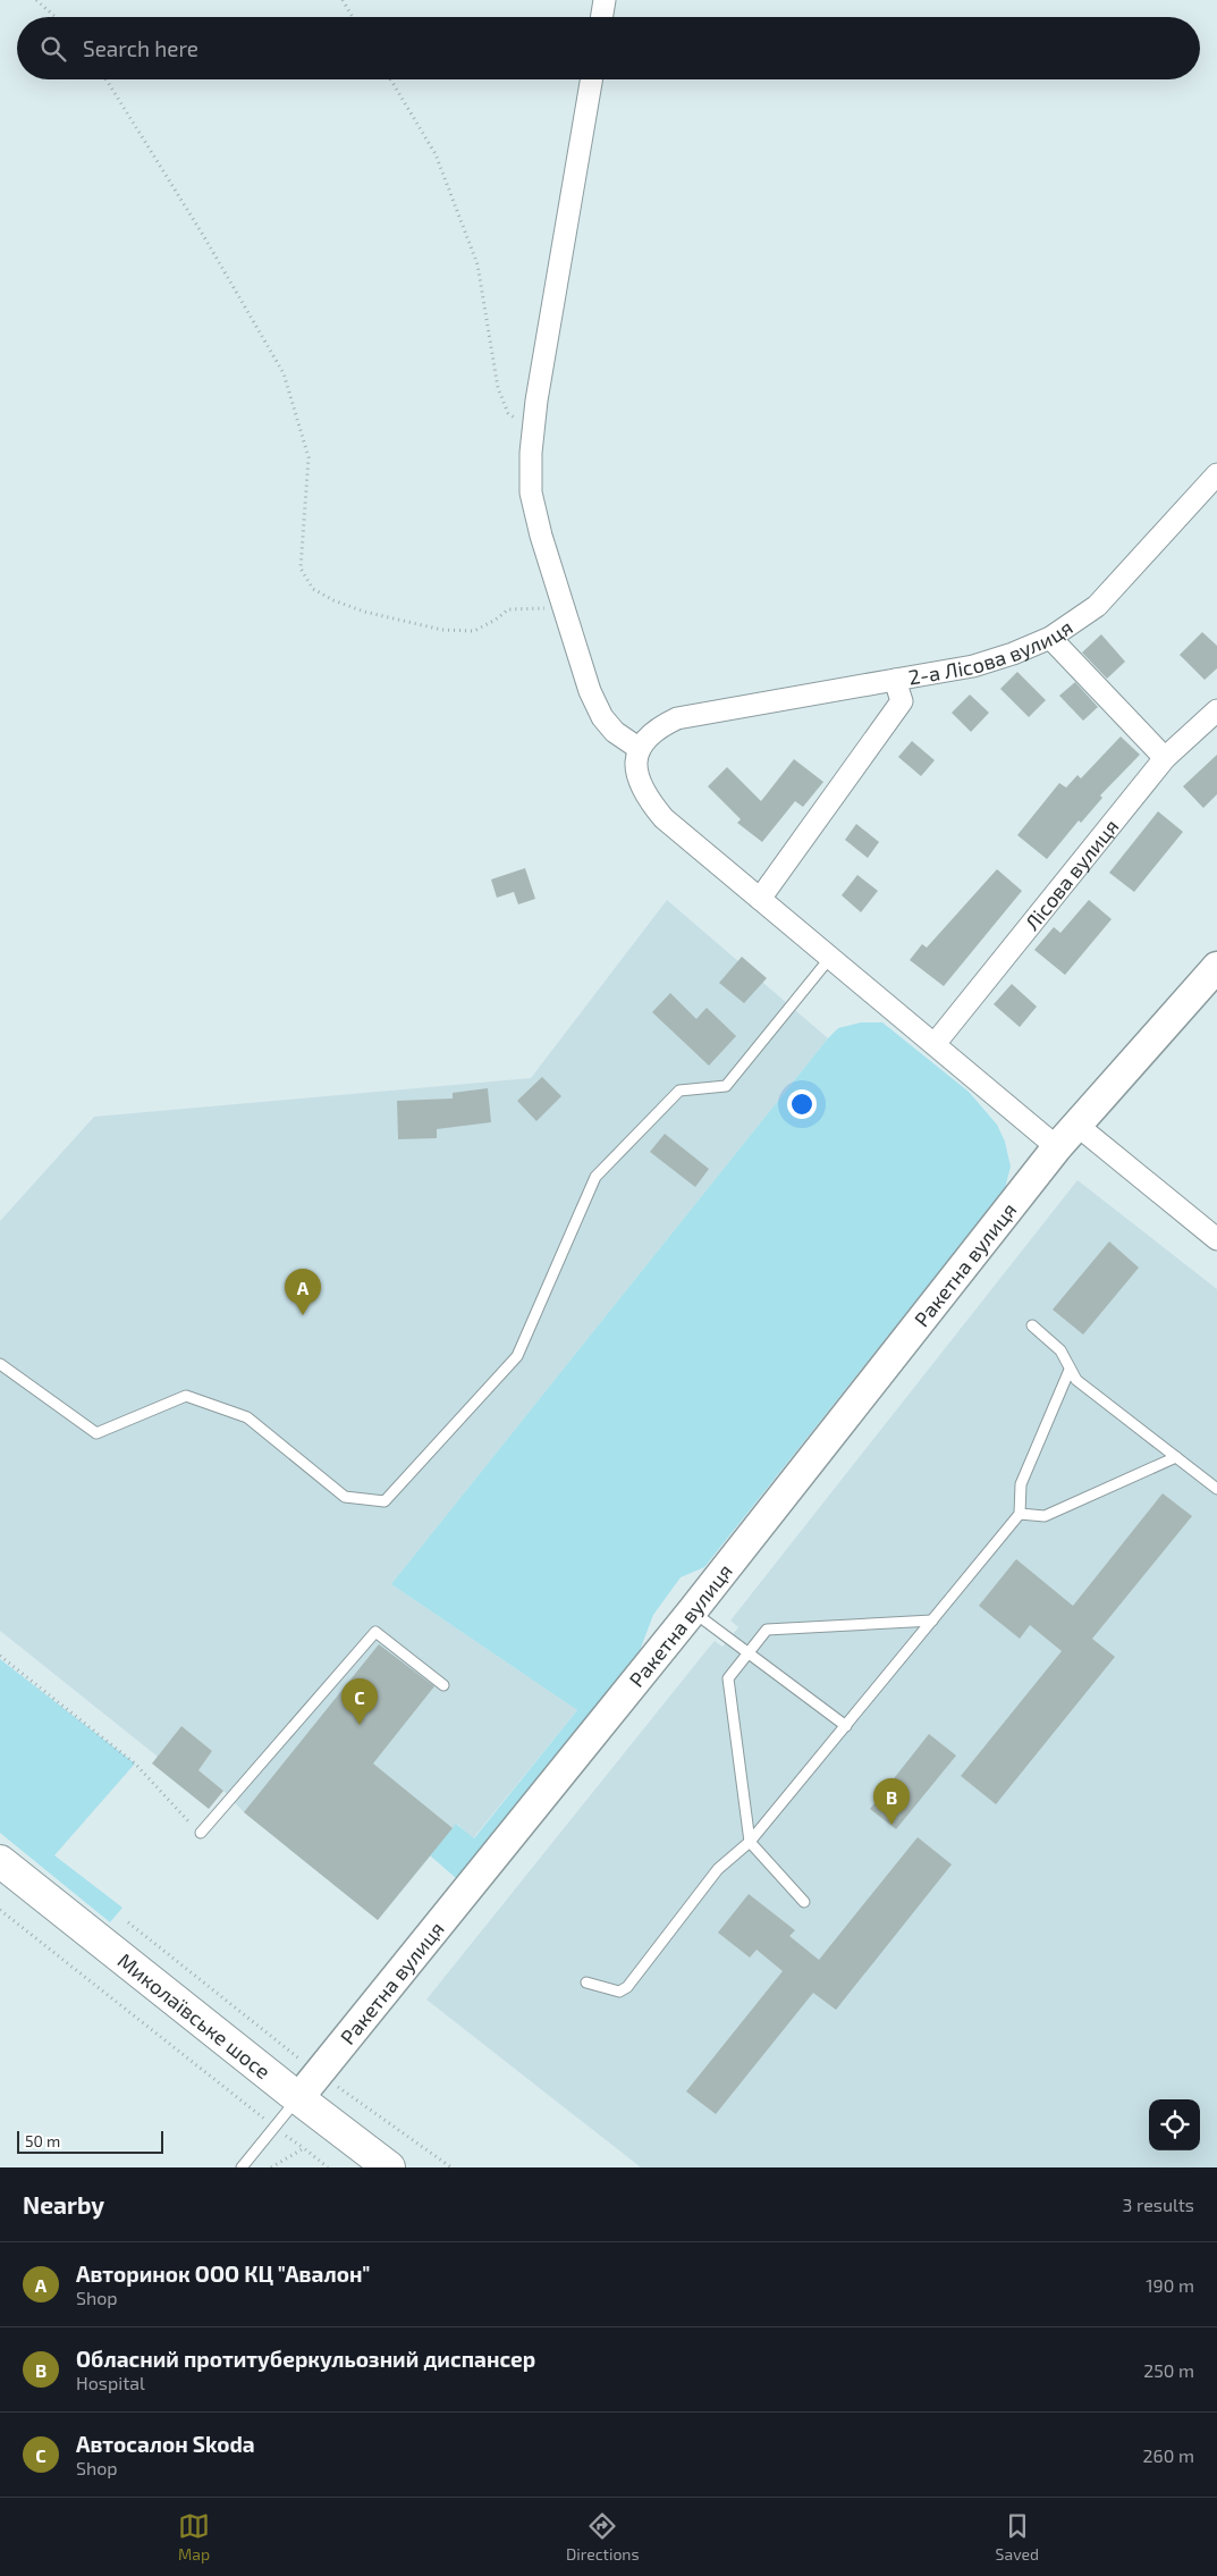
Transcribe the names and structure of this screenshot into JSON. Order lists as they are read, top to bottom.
{
  "streets": {
    "main road": ["Миколаївське шосе"],
    "street": ["2-а Лісова вулиця", "Лісова вулиця", "Ракетна вулиця"]
  },
  "crossings": [
    ["Ракетна вулиця", "Миколаївське шосе"]
  ],
  "scale_bar": "50 m",
  "page": {
    "search": "Search here",
    "pins": ["A", "C", "B"],
    "scale": "50 m",
    "heading": ["Nearby", "3 results"],
    "list": [
      {
        "mark": "A",
        "name": "Авторинок ООО КЦ \"Авалон\"",
        "note": "Shop",
        "value": "190 m"
      },
      {
        "mark": "B",
        "name": "Обласний протитуберкульозний диспансер",
        "note": "Hospital",
        "value": "250 m"
      },
      {
        "mark": "C",
        "name": "Автосалон Skoda",
        "note": "Shop",
        "value": "260 m"
      }
    ],
    "nav": ["Map", "Directions", "Saved"]
  }
}
